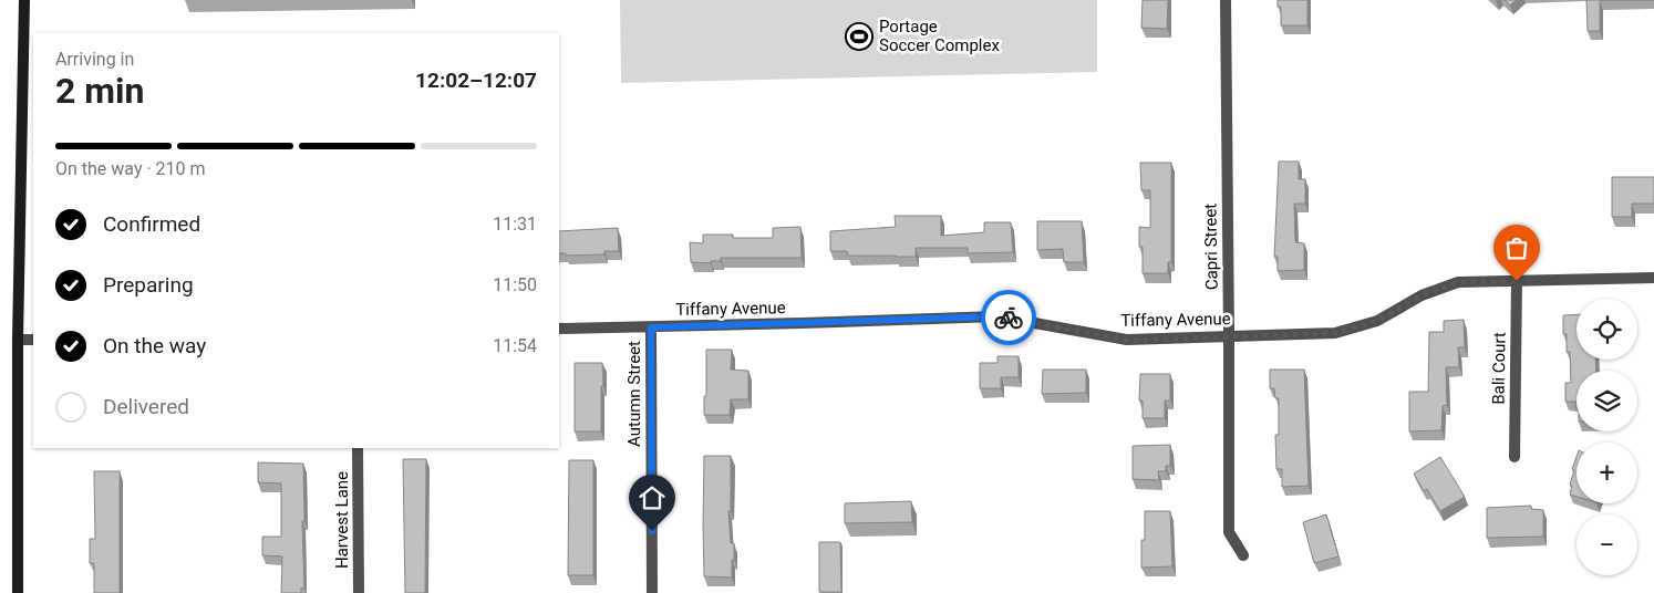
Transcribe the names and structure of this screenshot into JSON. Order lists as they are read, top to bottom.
{
  "streets": {
    "street": [
      "Capri Street",
      "Tiffany Avenue",
      "Bali Court",
      "Autumn Street",
      "Harvest Lane"
    ]
  },
  "crossings": [
    ["Capri Street", "Tiffany Avenue"],
    ["Tiffany Avenue", "Bali Court"],
    ["Tiffany Avenue", "Autumn Street"]
  ],
  "places": {
    "sports": ["Portage Soccer Complex"]
  },
  "page": {
    "heading": ["2 min", "Arriving in", "12:02–12:07"],
    "bar": "On the way · 210 m",
    "list": [
      ["Confirmed", "11:31"],
      ["Preparing", "11:50"],
      ["On the way", "11:54"],
      "Delivered"
    ],
    "map_buttons": ["+", "−"]
  }
}
